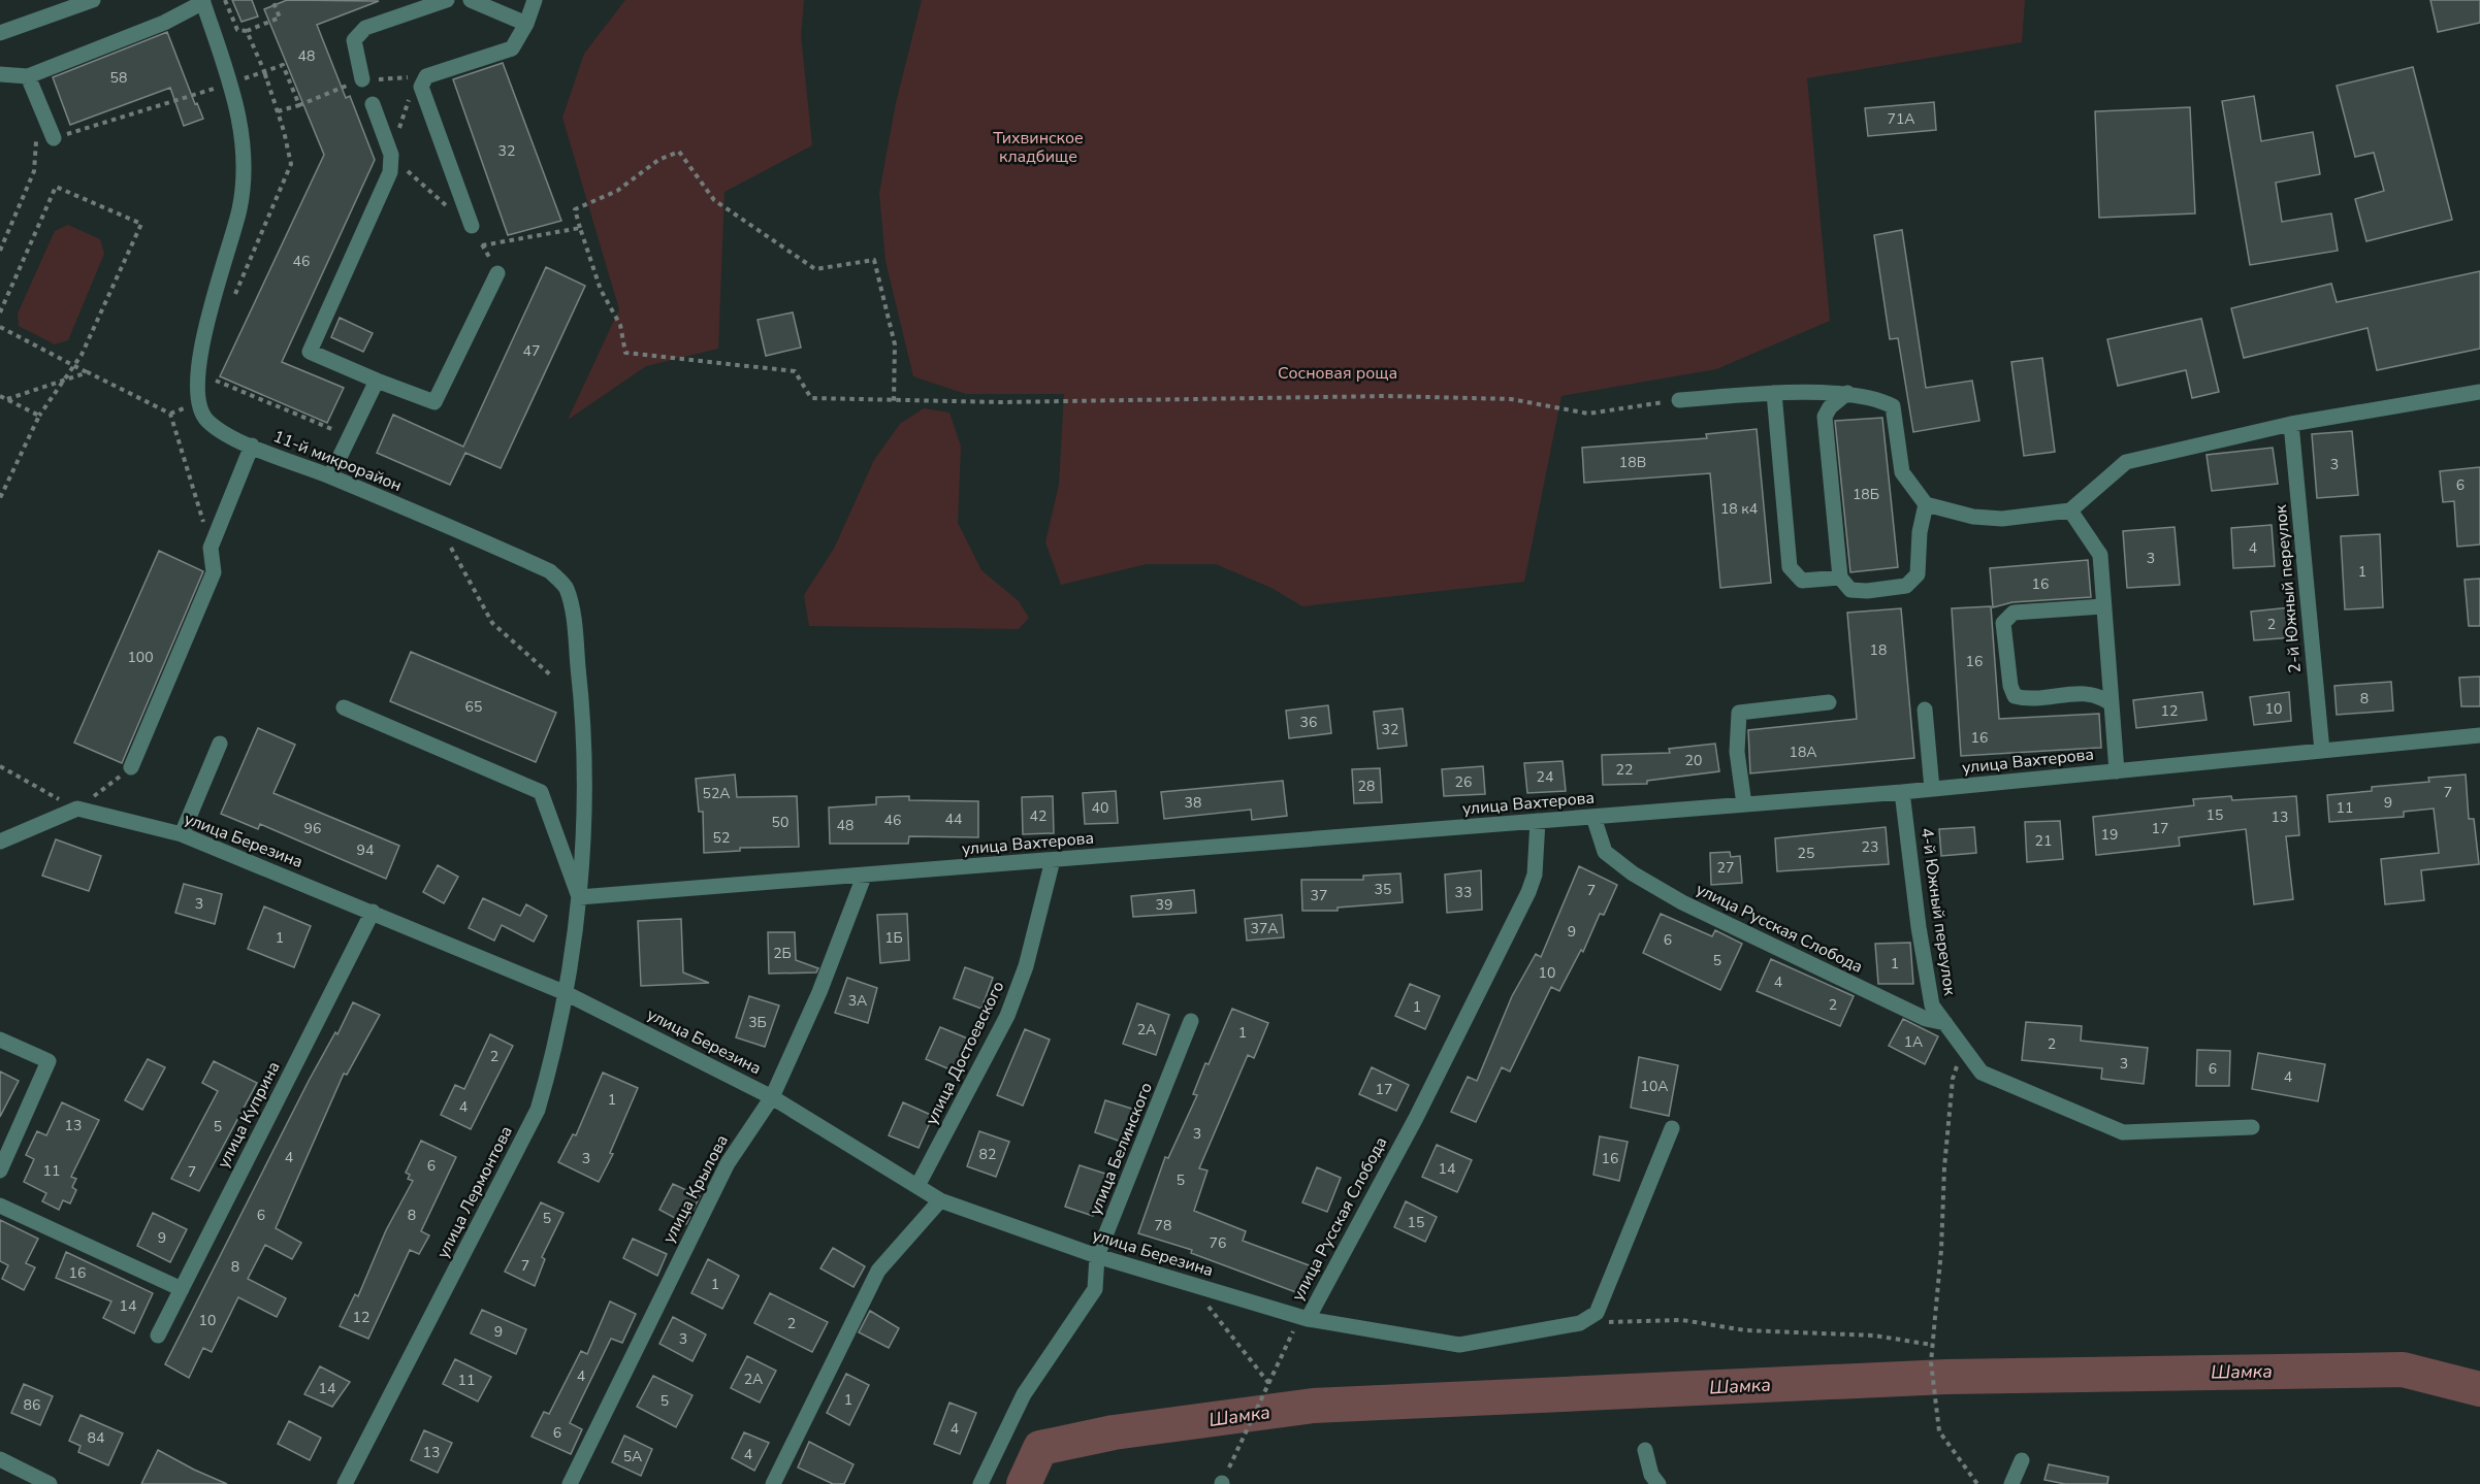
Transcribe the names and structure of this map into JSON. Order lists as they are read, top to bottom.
{
  "streets": {
    "street": [
      "11-й микрорайон",
      "2-й Южный переулок",
      "улица Вахтерова",
      "улица Березина",
      "4-й Южный переулок",
      "улица Русская Слобода",
      "улица Достоевского",
      "улица Куприна",
      "улица Белинского",
      "улица Крылова",
      "улица Лермонтова"
    ]
  },
  "crossings": [
    ["11-й микрорайон", "улица Вахтерова"],
    ["11-й микрорайон", "улица Лермонтова"],
    ["2-й Южный переулок", "улица Вахтерова"],
    ["улица Вахтерова", "4-й Южный переулок"],
    ["улица Вахтерова", "улица Русская Слобода"],
    ["улица Вахтерова", "улица Достоевского"],
    ["улица Вахтерова", "улица Крылова"],
    ["улица Вахтерова", "улица Лермонтова"],
    ["улица Березина", "улица Русская Слобода"],
    ["улица Березина", "улица Достоевского"],
    ["улица Березина", "улица Куприна"],
    ["улица Березина", "улица Белинского"],
    ["улица Березина", "улица Крылова"],
    ["улица Березина", "улица Лермонтова"],
    ["4-й Южный переулок", "улица Русская Слобода"]
  ],
  "water": ["Шамка"],
  "parks": ["Тихвинское кладбище", "Сосновая роща"],
  "house_numbers": [
    "48",
    "58",
    "71А",
    "32",
    "46",
    "47",
    "18В",
    "3",
    "6",
    "18Б",
    "18 к4",
    "4",
    "3",
    "1",
    "16",
    "2",
    "18",
    "100",
    "16",
    "8",
    "65",
    "10",
    "12",
    "36",
    "32",
    "16",
    "18А",
    "20",
    "22",
    "24",
    "26",
    "28",
    "7",
    "52А",
    "38",
    "9",
    "40",
    "11",
    "15",
    "42",
    "13",
    "44",
    "46",
    "50",
    "48",
    "96",
    "17",
    "19",
    "52",
    "21",
    "23",
    "94",
    "25",
    "27",
    "35",
    "7",
    "33",
    "37",
    "3",
    "39",
    "37А",
    "9",
    "1",
    "1Б",
    "6",
    "2Б",
    "5",
    "1",
    "10",
    "4",
    "3А",
    "2",
    "1",
    "3Б",
    "2А",
    "1",
    "1А",
    "2",
    "2",
    "3",
    "6",
    "4",
    "10А",
    "17",
    "1",
    "4",
    "13",
    "5",
    "3",
    "82",
    "4",
    "3",
    "16",
    "6",
    "14",
    "11",
    "7",
    "5",
    "6",
    "8",
    "5",
    "15",
    "78",
    "9",
    "76",
    "7",
    "8",
    "16",
    "1",
    "14",
    "12",
    "10",
    "2",
    "9",
    "3",
    "4",
    "2А",
    "11",
    "14",
    "1",
    "5",
    "86",
    "4",
    "6",
    "84",
    "13",
    "4",
    "5А"
  ]
}
